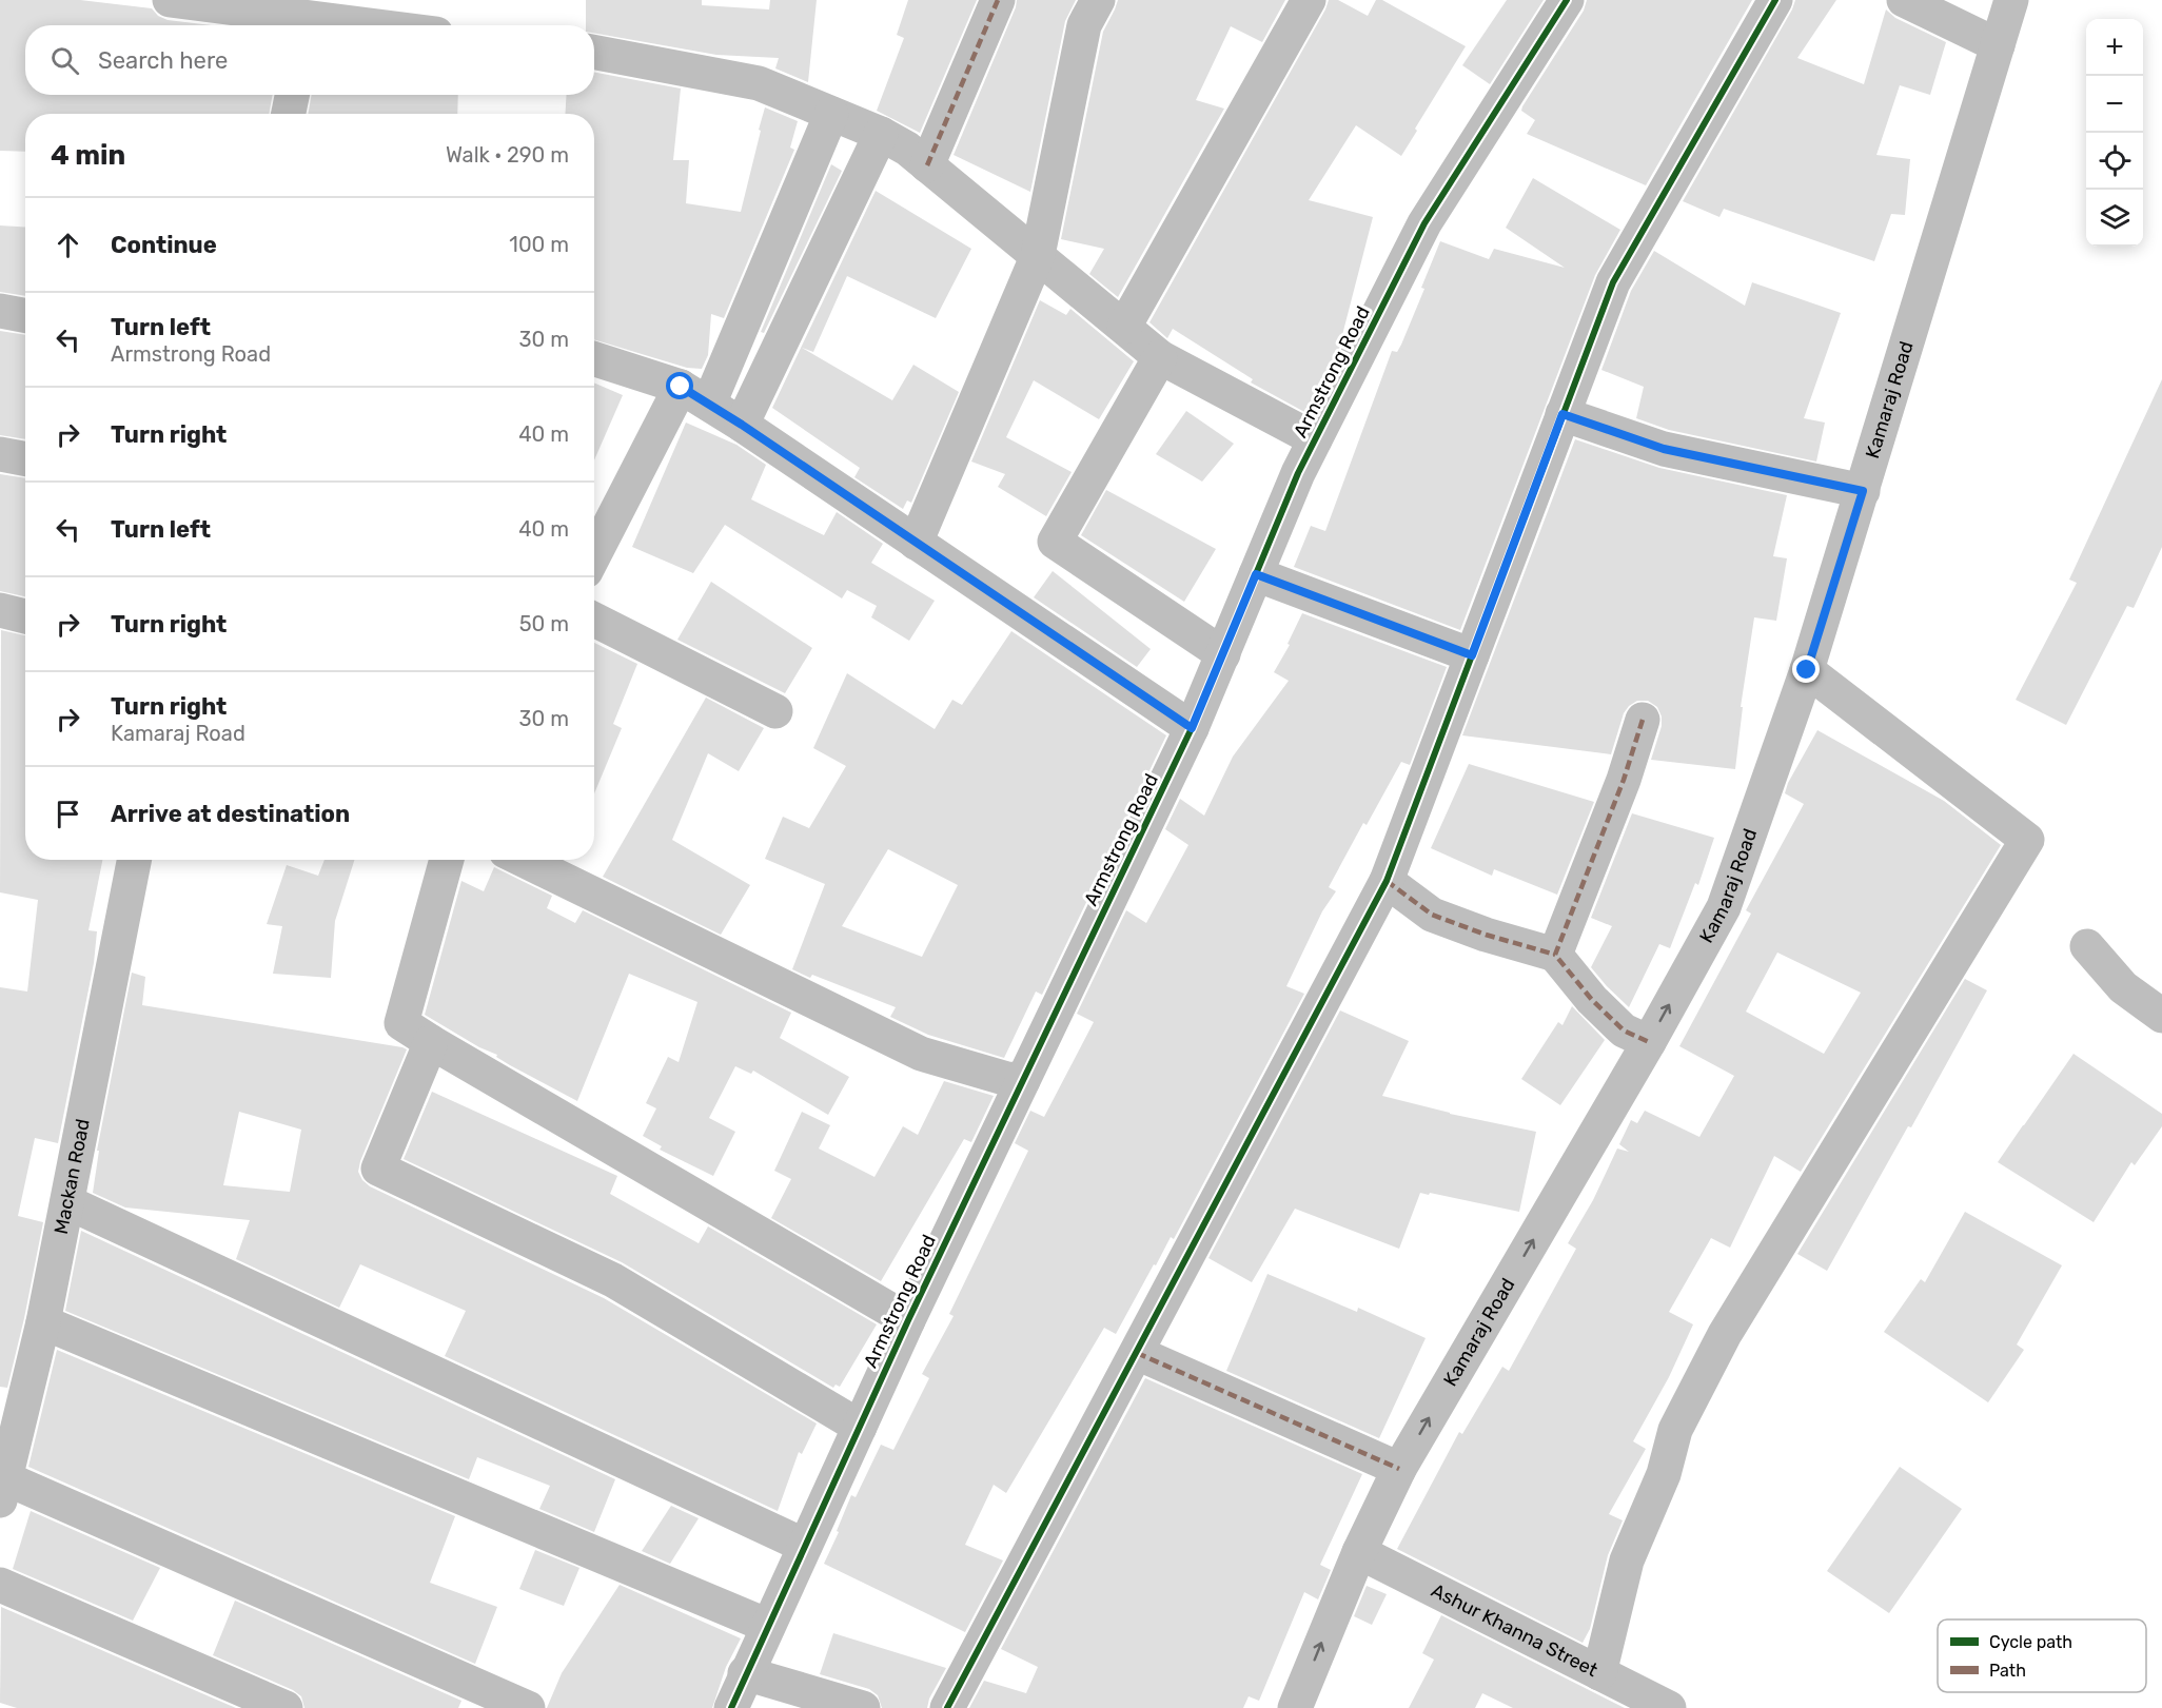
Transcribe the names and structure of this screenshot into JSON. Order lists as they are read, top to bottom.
{
  "streets": {
    "street": [
      "Armstrong Road",
      "Kamaraj Road",
      "Mackan Road",
      "Ashur Khanna Street"
    ]
  },
  "crossings": [
    ["Kamaraj Road", "Ashur Khanna Street"]
  ],
  "legend": ["Cycle path", "Path"],
  "page": {
    "map_buttons": ["+", "−"],
    "search": "Search here",
    "heading": ["4 min", "Walk · 290 m"],
    "list": [
      ["Continue", "100 m"],
      ["Turn left", "Armstrong Road", "30 m"],
      ["Turn right", "40 m"],
      ["Turn left", "40 m"],
      ["Turn right", "50 m"],
      ["Turn right", "Kamaraj Road", "30 m"],
      "Arrive at destination"
    ]
  }
}
